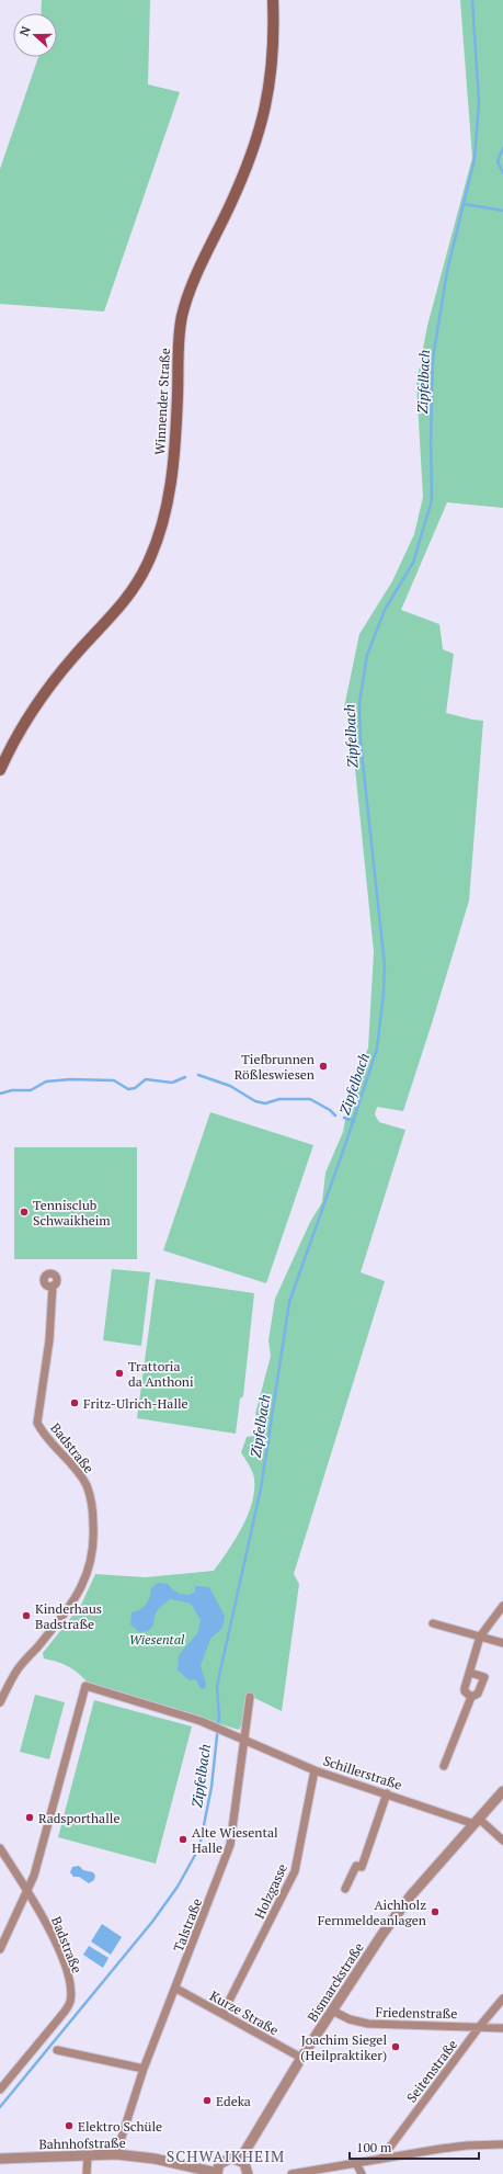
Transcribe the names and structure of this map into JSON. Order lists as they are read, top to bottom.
{
  "streets": {
    "main road": ["Winnender Straße"],
    "street": [
      "Badstraße",
      "Schillerstraße",
      "Holzgasse",
      "Talstraße",
      "Bismarckstraße",
      "Kurze Straße",
      "Friedenstraße",
      "Seitenstraße",
      "Bahnhofstraße"
    ]
  },
  "crossings": [
    ["Badstraße", "Schillerstraße"],
    ["Schillerstraße", "Holzgasse"],
    ["Schillerstraße", "Talstraße"],
    ["Schillerstraße", "Bismarckstraße"],
    ["Holzgasse", "Kurze Straße"],
    ["Talstraße", "Kurze Straße"],
    ["Talstraße", "Bahnhofstraße"],
    ["Bismarckstraße", "Kurze Straße"],
    ["Bismarckstraße", "Friedenstraße"],
    ["Friedenstraße", "Seitenstraße"]
  ],
  "districts": ["SCHWAIKHEIM"],
  "water": ["Zipfelbach"],
  "parks": ["Wiesental"],
  "places": [
    "Tiefbrunnen Rößleswiesen",
    "Tennisclub Schwaikheim",
    "Trattoria da Anthoni",
    "Fritz-Ulrich-Halle",
    "Kinderhaus Badstraße",
    "Radsporthalle",
    "Alte Wiesental Halle",
    "Aichholz Fernmeldeanlagen",
    "Joachim Siegel (Heilpraktiker)",
    "Edeka",
    "Elektro Schüle"
  ],
  "scale_bar": "100 m",
  "north": "left"
}
